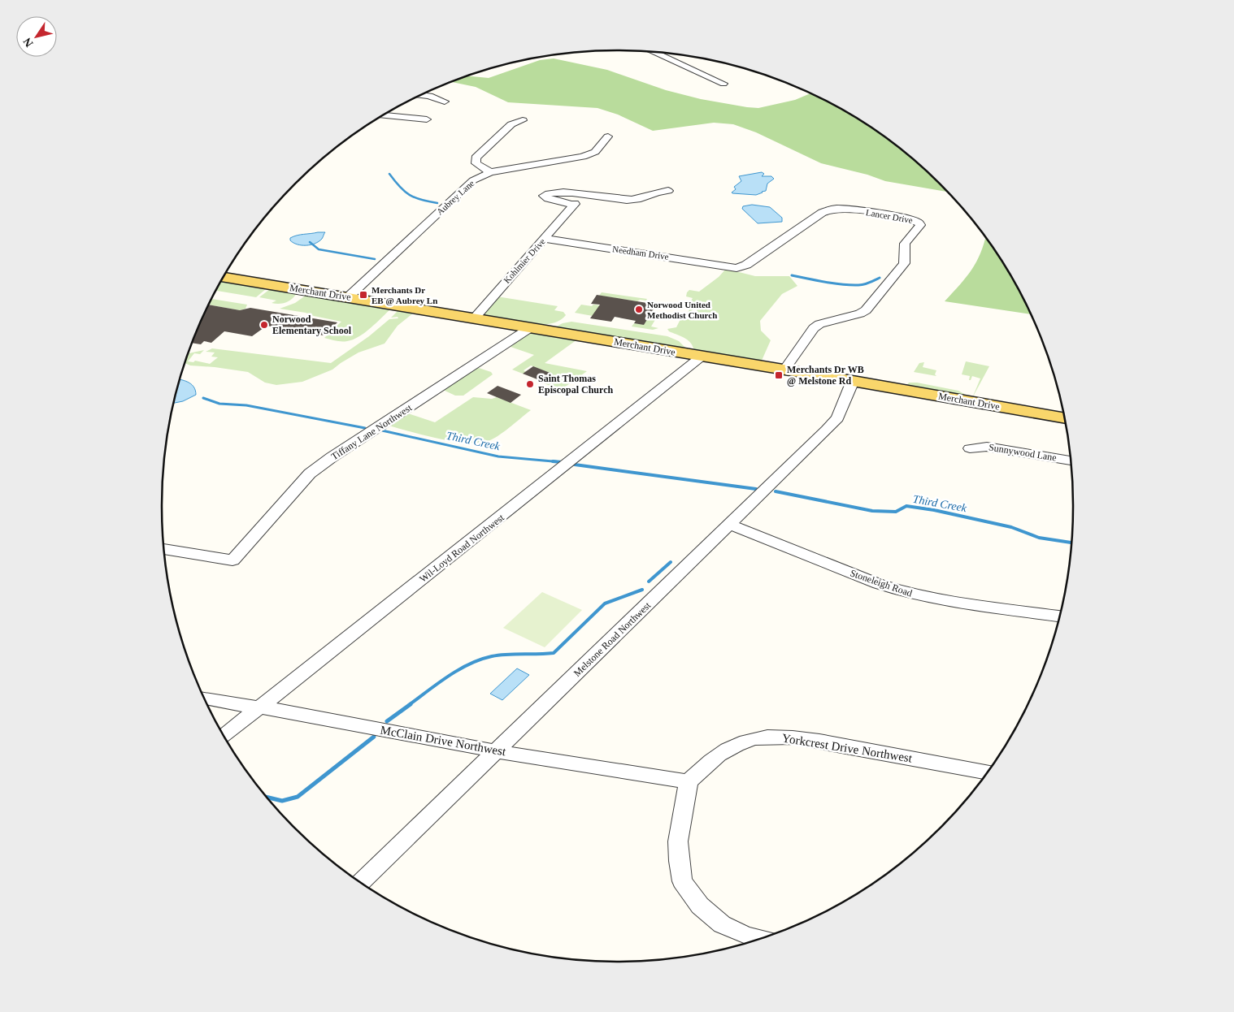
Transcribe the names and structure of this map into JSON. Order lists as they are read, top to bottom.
{
  "streets": {
    "main road": ["Merchant Drive"],
    "street": [
      "Aubrey Lane",
      "Lancer Drive",
      "Needham Drive",
      "Kohlmier Drive",
      "Tiffany Lane Northwest",
      "Sunnywood Lane",
      "Wil-Loyd Road Northwest",
      "Stoneleigh Road",
      "Melstone Road Northwest",
      "McClain Drive Northwest",
      "Yorkcrest Drive Northwest"
    ]
  },
  "crossings": [
    ["Aubrey Lane", "Merchant Drive"],
    ["Lancer Drive", "Needham Drive"],
    ["Lancer Drive", "Merchant Drive"],
    ["Needham Drive", "Kohlmier Drive"],
    ["Kohlmier Drive", "Merchant Drive"],
    ["Merchant Drive", "Tiffany Lane Northwest"],
    ["Merchant Drive", "Wil-Loyd Road Northwest"],
    ["Merchant Drive", "Melstone Road Northwest"],
    ["Wil-Loyd Road Northwest", "McClain Drive Northwest"],
    ["Stoneleigh Road", "Melstone Road Northwest"],
    ["Melstone Road Northwest", "McClain Drive Northwest"],
    ["McClain Drive Northwest", "Yorkcrest Drive Northwest"]
  ],
  "water": ["Third Creek"],
  "places": {
    "transit": ["Merchants Dr EB @ Aubrey Ln", "Merchants Dr WB @ Melstone Rd"],
    "other": ["Norwood United Methodist Church", "Norwood Elementary School", "Saint Thomas Episcopal Church"]
  },
  "north": "bottom left"
}
